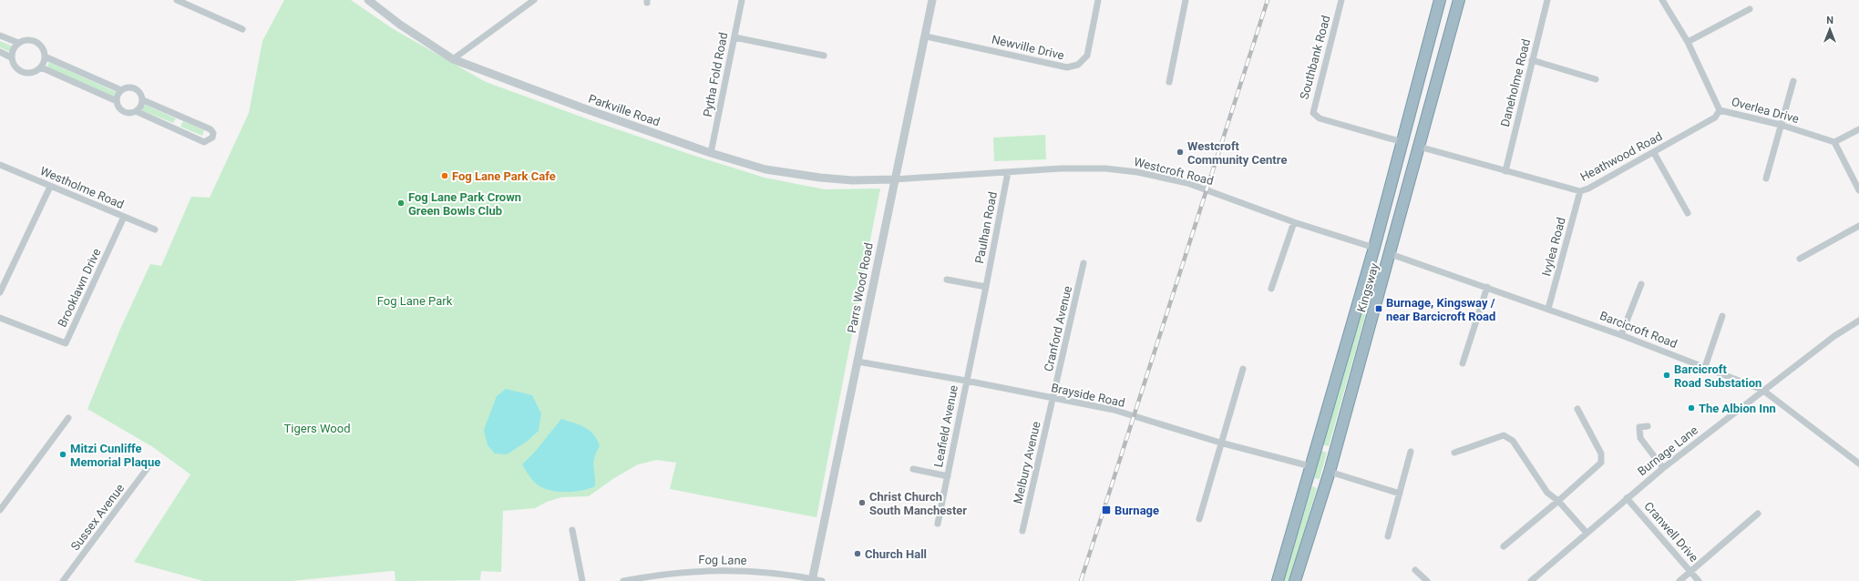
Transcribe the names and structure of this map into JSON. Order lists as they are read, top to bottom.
{
  "streets": {
    "highway": ["Kingsway"],
    "street": [
      "Newville Drive",
      "Southbank Road",
      "Pytha Fold Road",
      "Daneholme Road",
      "Parkville Road",
      "Overlea Drive",
      "Heathwood Road",
      "Westcroft Road",
      "Westholme Road",
      "Paulhan Road",
      "Ivylea Road",
      "Brooklawn Drive",
      "Parrs Wood Road",
      "Cranford Avenue",
      "Barcicroft Road",
      "Brayside Road",
      "Leafield Avenue",
      "Burnage Lane",
      "Melbury Avenue",
      "Sussex Avenue",
      "Cranwell Drive",
      "Fog Lane"
    ]
  },
  "crossings": [
    ["Newville Drive", "Parrs Wood Road"],
    ["Southbank Road", "Kingsway"],
    ["Pytha Fold Road", "Parkville Road"],
    ["Daneholme Road", "Heathwood Road"],
    ["Parkville Road", "Westcroft Road"],
    ["Parkville Road", "Parrs Wood Road"],
    ["Overlea Drive", "Heathwood Road"],
    ["Heathwood Road", "Ivylea Road"],
    ["Heathwood Road", "Kingsway"],
    ["Westcroft Road", "Paulhan Road"],
    ["Westcroft Road", "Parrs Wood Road"],
    ["Westcroft Road", "Kingsway"],
    ["Westholme Road", "Brooklawn Drive"],
    ["Paulhan Road", "Brayside Road"],
    ["Paulhan Road", "Leafield Avenue"],
    ["Ivylea Road", "Barcicroft Road"],
    ["Parrs Wood Road", "Brayside Road"],
    ["Parrs Wood Road", "Fog Lane"],
    ["Kingsway", "Barcicroft Road"],
    ["Kingsway", "Brayside Road"],
    ["Cranford Avenue", "Brayside Road"],
    ["Cranford Avenue", "Melbury Avenue"],
    ["Barcicroft Road", "Burnage Lane"],
    ["Brayside Road", "Leafield Avenue"],
    ["Brayside Road", "Melbury Avenue"],
    ["Burnage Lane", "Cranwell Drive"]
  ],
  "parks": ["Fog Lane Park", "Tigers Wood"],
  "places": {
    "other": [
      "Westcroft Community Centre",
      "Fog Lane Park Cafe",
      "Fog Lane Park Crown Green Bowls Club",
      "Barcicroft Road Substation",
      "The Albion Inn",
      "Mitzi Cunliffe Memorial Plaque",
      "Christ Church South Manchester",
      "Church Hall"
    ],
    "transit": ["Burnage, Kingsway / near Barcicroft Road", "Burnage"]
  },
  "north": "top"
}
